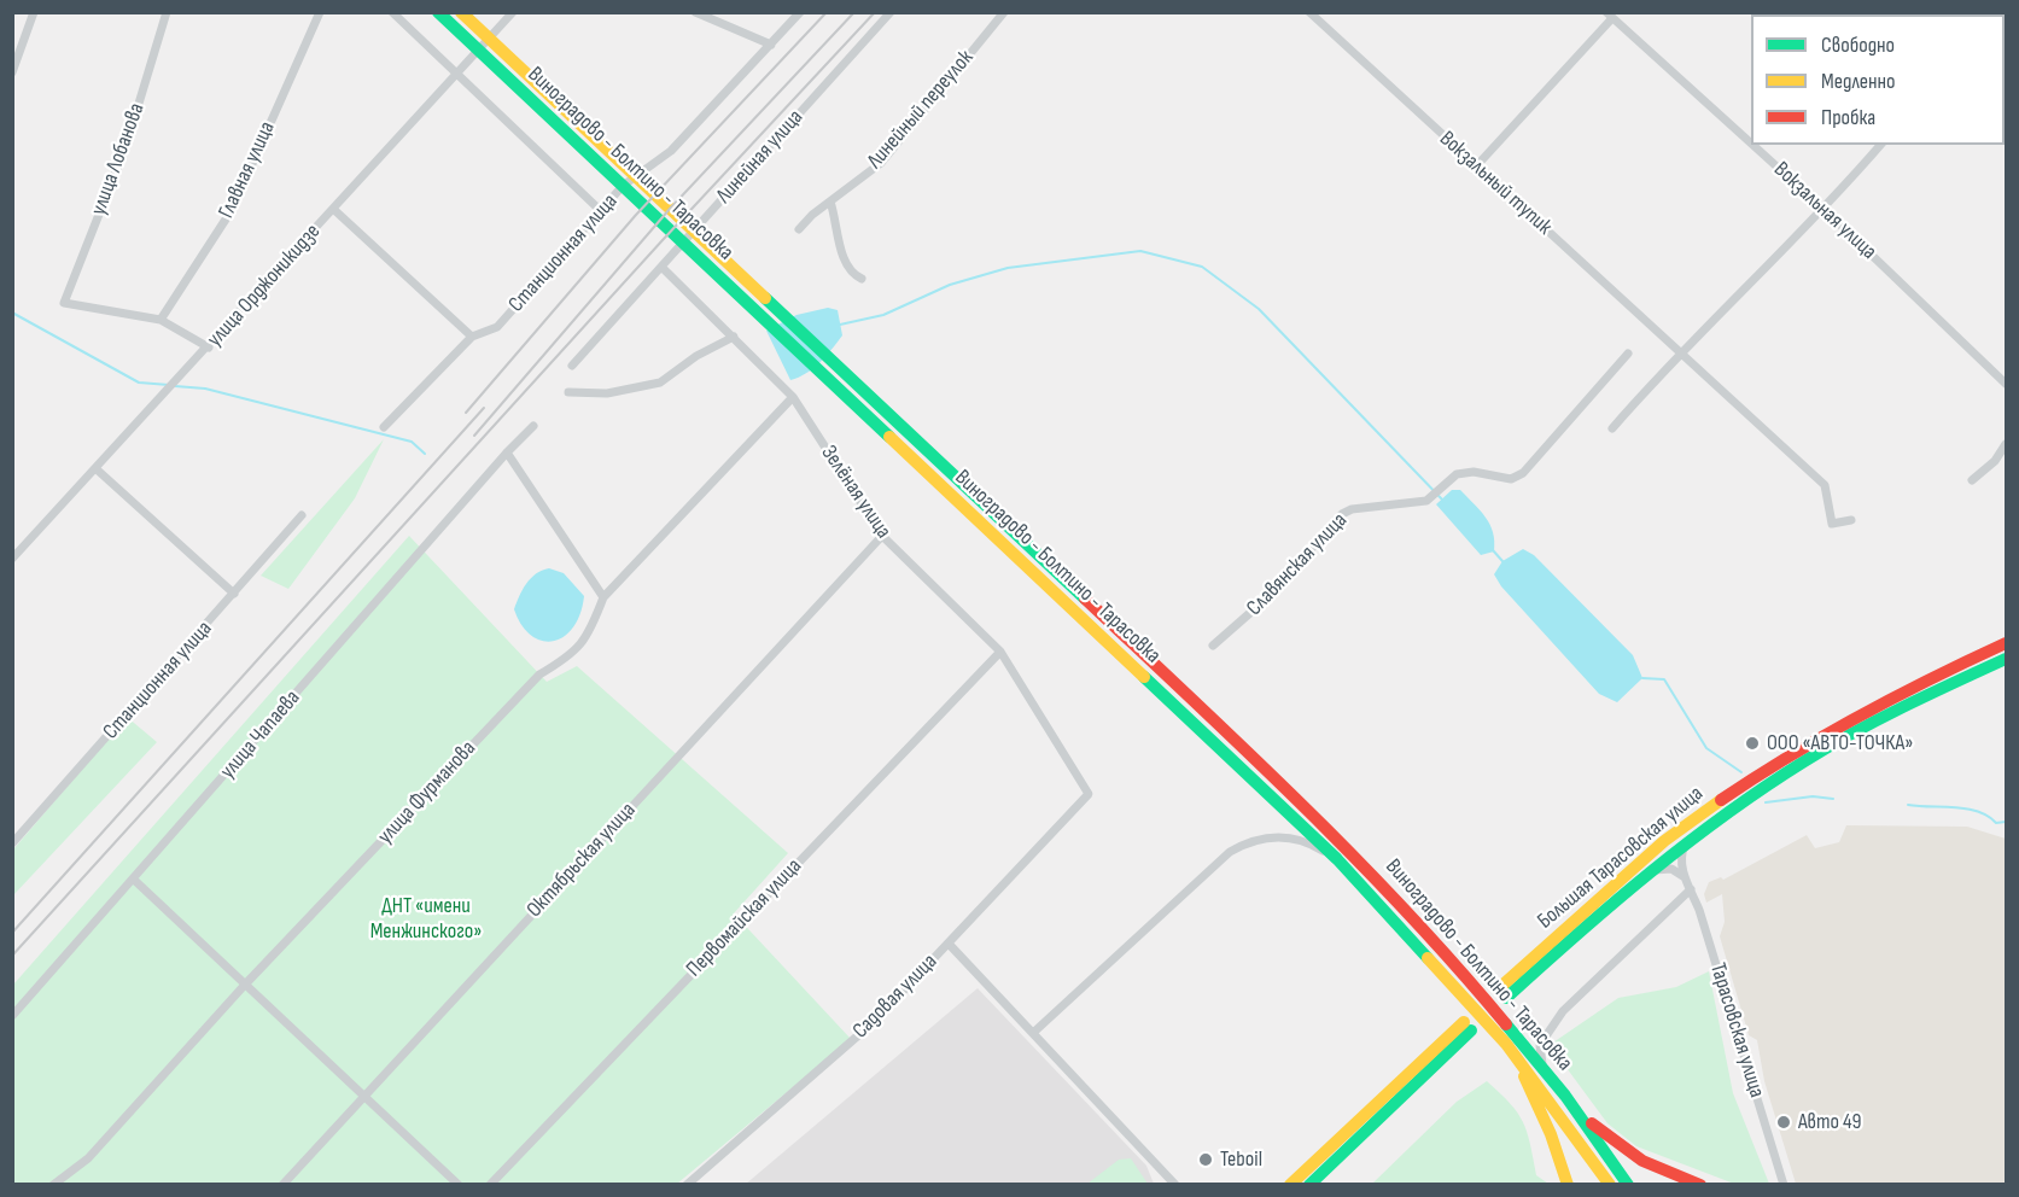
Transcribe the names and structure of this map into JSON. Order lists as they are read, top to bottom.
{
  "streets": {
    "main road": ["Виноградово - Болтино - Тарасовка", "Большая Тарасовская улица"],
    "street": [
      "Линейный переулок",
      "Линейная улица",
      "улица Лобанова",
      "Главная улица",
      "Вокзальный тупик",
      "Вокзальная улица",
      "Станционная улица",
      "улица Орджоникидзе",
      "Зелёная улица",
      "Славянская улица",
      "улица Чапаева",
      "улица Фурманова",
      "Октябрьская улица",
      "Первомайская улица",
      "Садовая улица",
      "Тарасовская улица"
    ]
  },
  "crossings": [
    ["Линейная улица", "Зелёная улица"],
    ["улица Лобанова", "Главная улица"],
    ["Зелёная улица", "улица Фурманова"],
    ["Зелёная улица", "Октябрьская улица"],
    ["Зелёная улица", "Первомайская улица"],
    ["Зелёная улица", "Садовая улица"]
  ],
  "parks": ["ДНТ «имени Менжинского»"],
  "places": ["ООО «АВТО-ТОЧКА»", "Авто 49", "Teboil"],
  "legend": ["Свободно", "Медленно", "Пробка"]
}
